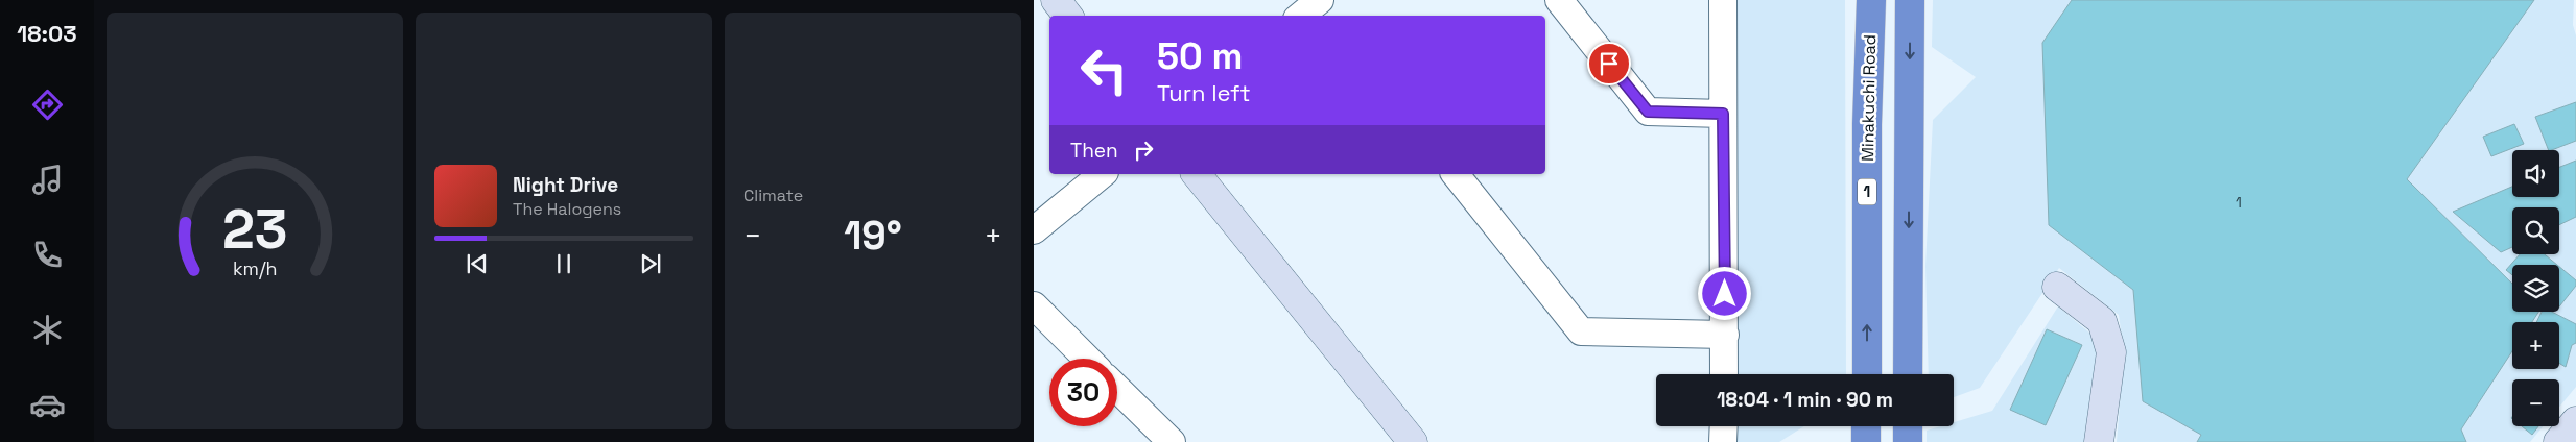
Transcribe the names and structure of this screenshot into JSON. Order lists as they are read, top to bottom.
{
  "streets": {
    "highway": ["Minakuchi Road", "1"]
  },
  "house_numbers": ["1"],
  "page": {
    "tabs": "18:03",
    "tile": "Climate",
    "turn": ["50 m", "Turn left"],
    "then": "Then",
    "map_buttons": ["+", "−"],
    "song": ["Night Drive", "The Halogens"],
    "heat": ["−", "19°", "+"],
    "limit": "30",
    "trip": "18:04 · 1 min · 90 m",
    "gauge": ["23", "km/h"]
  }
}
